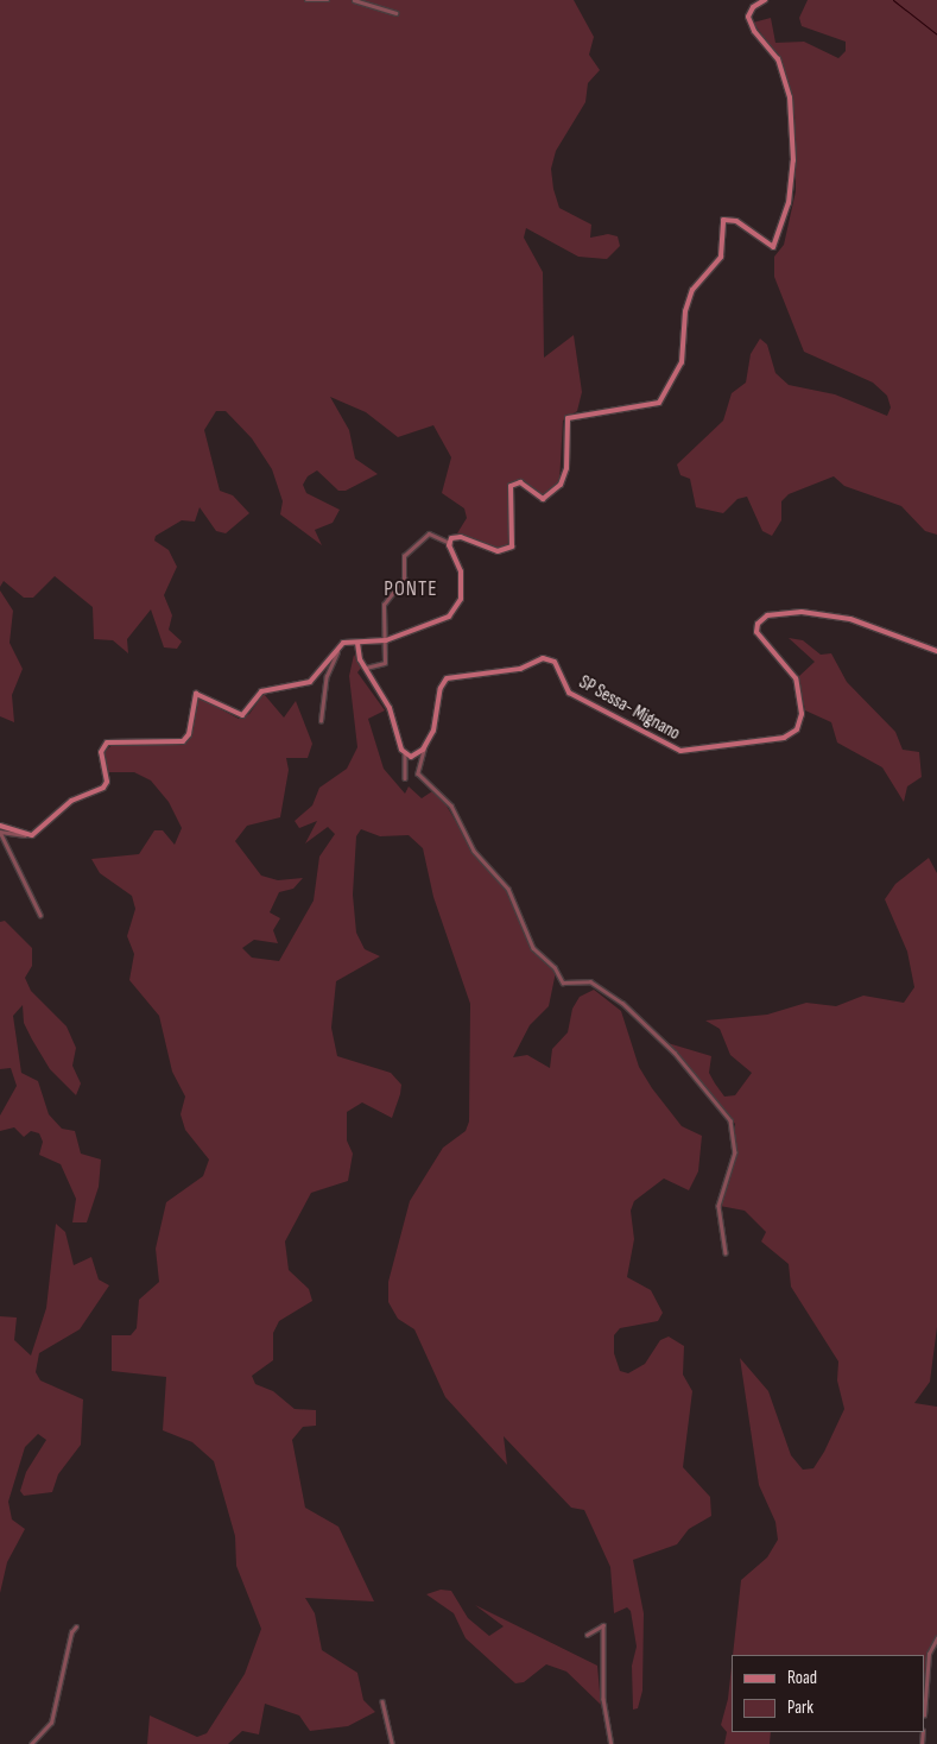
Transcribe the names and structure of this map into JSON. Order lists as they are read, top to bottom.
{
  "streets": {
    "street": ["SP Sessa- Mignano"]
  },
  "districts": ["PONTE"],
  "legend": ["Road", "Park"]
}
